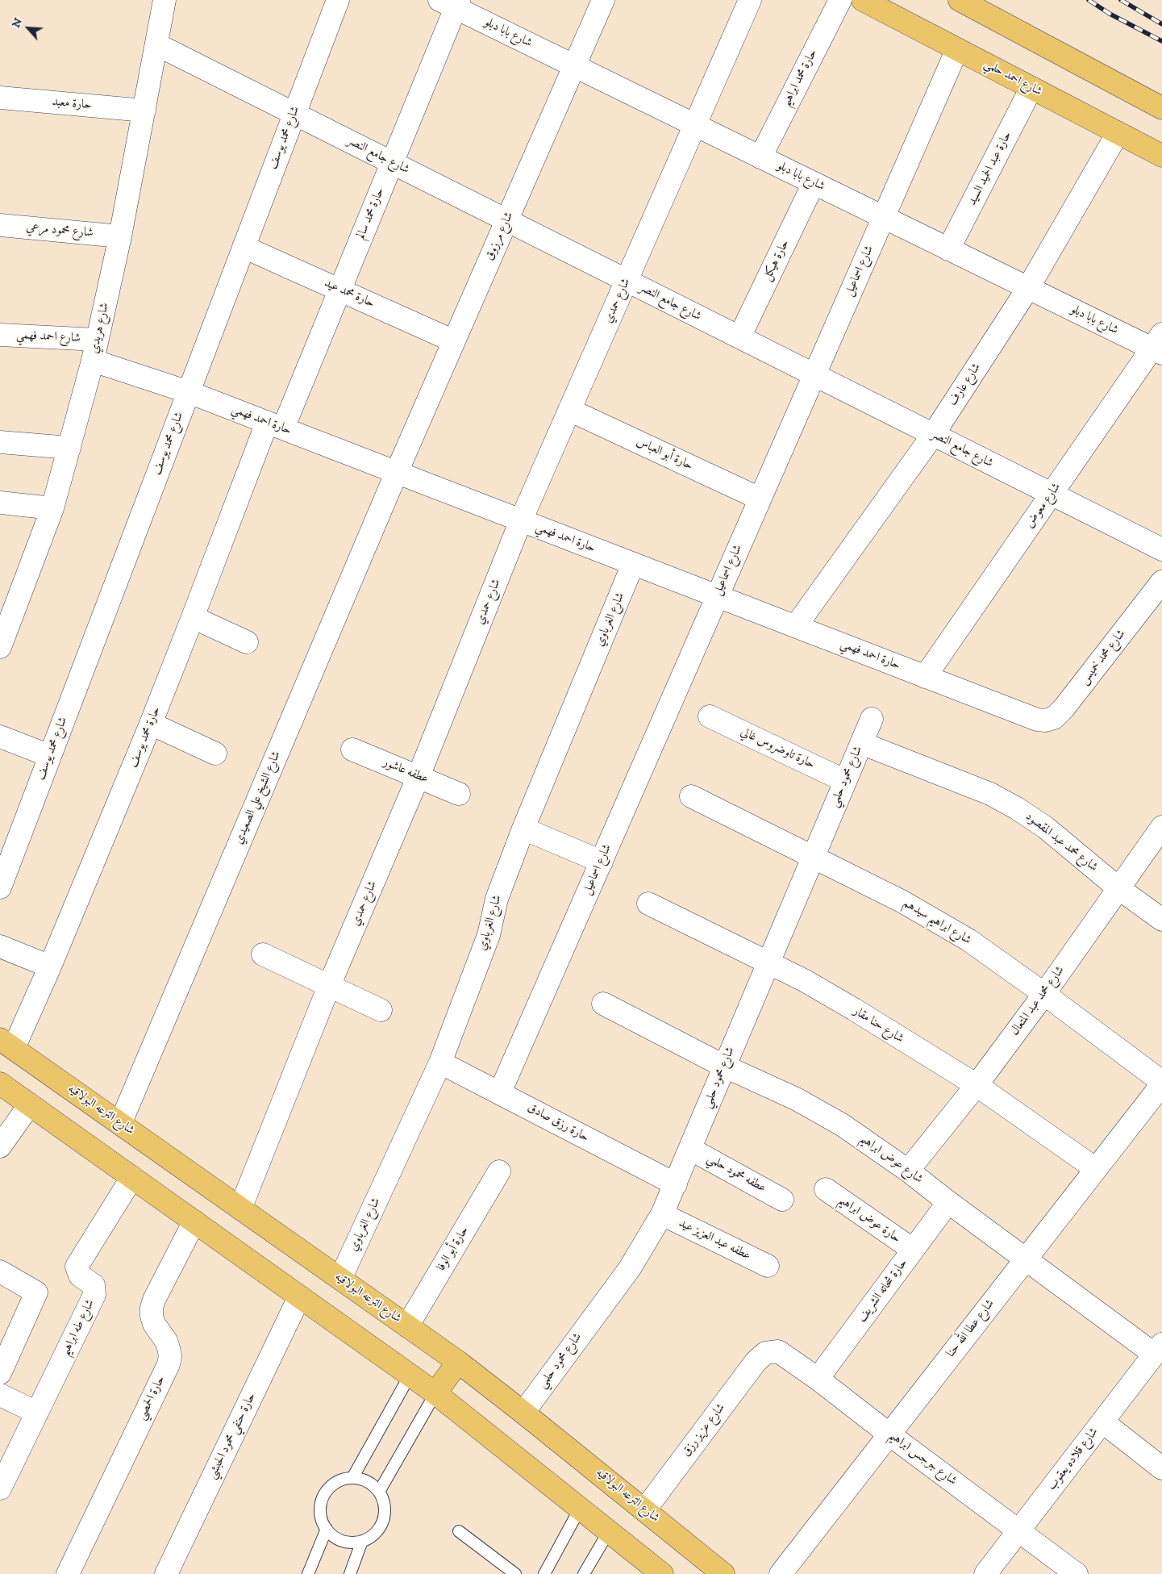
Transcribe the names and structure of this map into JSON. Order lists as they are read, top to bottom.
{
  "streets": {
    "main road": ["شارع احمد حلمي", "شارع الترعه البولاقيه"],
    "street": [
      "شارع بابا دبلو",
      "حارة محمد ابراهيم",
      "حارة معبد",
      "شارع محمد يوسف",
      "شارع جامع النصر",
      "حارة عبد الحميد السيد",
      "حارة محمد سالم",
      "شارع محمود مرعي",
      "شارع مرزوق",
      "حارة هيكل",
      "شارع اسماعيل",
      "حارة محمد عيد",
      "شارع حمدي",
      "شارع هريدي",
      "شارع احمد فهمي",
      "شارع عارف",
      "حارة احمد فهمي",
      "حارة أبو العباس",
      "شارع معوض",
      "شارع الغرباوي",
      "شارع محمد خميس",
      "حارة محمد يوسف",
      "حارة تاوضروس غالي",
      "عطفه عاشور",
      "شارع محمود حلمي",
      "شارع الشيخ علي الصعيدي",
      "شارع محمد عبد المقصود",
      "شارع ابراهيم سيدهم",
      "شارع محمد عبد المتعال",
      "شارع حنا مقار",
      "حارة رزق صادق",
      "شارع عوض ابراهيم",
      "عطفه محمود حلمي",
      "حارة عوض ابراهيم",
      "عطفه عبد العزيز عيد",
      "حارة أبو الوفا",
      "حارة شحاته الشريف",
      "شارع طه ابراهيم",
      "شارع عطا الله حنا",
      "حارة الحمصي",
      "شارع عزيز رزق",
      "حارة حنفي محمود الحبشي",
      "شارع جرجس ابراهيم",
      "شارع قلاده يعقوب"
    ]
  },
  "crossings": [
    ["شارع بابا دبلو", "حارة محمد ابراهيم"],
    ["شارع بابا دبلو", "حارة عبد الحميد السيد"],
    ["شارع بابا دبلو", "حارة محمد سالم"],
    ["شارع بابا دبلو", "شارع مرزوق"],
    ["شارع بابا دبلو", "حارة هيكل"],
    ["شارع بابا دبلو", "شارع اسماعيل"],
    ["شارع بابا دبلو", "شارع حمدي"],
    ["شارع بابا دبلو", "شارع عارف"],
    ["شارع بابا دبلو", "شارع معوض"],
    ["شارع احمد حلمي", "حارة عبد الحميد السيد"],
    ["شارع احمد حلمي", "شارع اسماعيل"],
    ["شارع احمد حلمي", "شارع عارف"],
    ["حارة معبد", "شارع هريدي"],
    ["شارع محمد يوسف", "شارع جامع النصر"],
    ["شارع محمد يوسف", "حارة محمد عيد"],
    ["شارع محمد يوسف", "حارة احمد فهمي"],
    ["شارع جامع النصر", "حارة محمد سالم"],
    ["شارع جامع النصر", "شارع مرزوق"],
    ["شارع جامع النصر", "حارة هيكل"],
    ["شارع جامع النصر", "شارع اسماعيل"],
    ["شارع جامع النصر", "شارع حمدي"],
    ["شارع جامع النصر", "شارع هريدي"],
    ["شارع جامع النصر", "شارع عارف"],
    ["شارع جامع النصر", "شارع معوض"],
    ["حارة محمد سالم", "حارة محمد عيد"],
    ["حارة محمد سالم", "حارة احمد فهمي"],
    ["حارة محمد سالم", "حارة محمد يوسف"],
    ["شارع محمود مرعي", "شارع هريدي"],
    ["شارع مرزوق", "حارة محمد عيد"],
    ["شارع مرزوق", "حارة احمد فهمي"],
    ["شارع مرزوق", "شارع الشيخ علي الصعيدي"],
    ["شارع اسماعيل", "حارة احمد فهمي"],
    ["شارع اسماعيل", "حارة أبو العباس"],
    ["شارع اسماعيل", "حارة رزق صادق"],
    ["شارع حمدي", "حارة احمد فهمي"],
    ["شارع حمدي", "حارة أبو العباس"],
    ["شارع حمدي", "عطفه عاشور"],
    ["شارع حمدي", "شارع الترعه البولاقيه"],
    ["شارع هريدي", "شارع احمد فهمي"],
    ["شارع هريدي", "حارة احمد فهمي"],
    ["شارع احمد فهمي", "حارة احمد فهمي"],
    ["شارع عارف", "حارة احمد فهمي"],
    ["حارة احمد فهمي", "شارع معوض"],
    ["حارة احمد فهمي", "شارع الغرباوي"],
    ["حارة احمد فهمي", "شارع محمد خميس"],
    ["حارة احمد فهمي", "حارة محمد يوسف"],
    ["حارة احمد فهمي", "شارع الشيخ علي الصعيدي"],
    ["شارع الغرباوي", "شارع الترعه البولاقيه"],
    ["شارع الغرباوي", "حارة رزق صادق"],
    ["حارة محمد يوسف", "شارع الترعه البولاقيه"],
    ["حارة تاوضروس غالي", "شارع محمود حلمي"],
    ["شارع محمود حلمي", "شارع محمد عبد المقصود"],
    ["شارع محمود حلمي", "شارع ابراهيم سيدهم"],
    ["شارع محمود حلمي", "شارع حنا مقار"],
    ["شارع محمود حلمي", "شارع الترعه البولاقيه"],
    ["شارع محمود حلمي", "حارة رزق صادق"],
    ["شارع محمود حلمي", "شارع عوض ابراهيم"],
    ["شارع محمود حلمي", "عطفه محمود حلمي"],
    ["شارع محمود حلمي", "عطفه عبد العزيز عيد"],
    ["شارع الشيخ علي الصعيدي", "شارع الترعه البولاقيه"],
    ["شارع محمد عبد المقصود", "شارع محمد عبد المتعال"],
    ["شارع ابراهيم سيدهم", "شارع محمد عبد المتعال"],
    ["شارع ابراهيم سيدهم", "شارع عطا الله حنا"],
    ["شارع محمد عبد المتعال", "شارع حنا مقار"],
    ["شارع محمد عبد المتعال", "شارع عوض ابراهيم"],
    ["شارع حنا مقار", "شارع عطا الله حنا"],
    ["شارع الترعه البولاقيه", "حارة أبو الوفا"],
    ["شارع الترعه البولاقيه", "شارع عزيز رزق"],
    ["شارع عوض ابراهيم", "حارة شحاته الشريف"],
    ["شارع عوض ابراهيم", "شارع عطا الله حنا"],
    ["شارع عوض ابراهيم", "شارع قلاده يعقوب"],
    ["حارة عوض ابراهيم", "حارة شحاته الشريف"],
    ["حارة شحاته الشريف", "شارع جرجس ابراهيم"],
    ["شارع عطا الله حنا", "شارع جرجس ابراهيم"],
    ["شارع عزيز رزق", "شارع جرجس ابراهيم"],
    ["شارع جرجس ابراهيم", "شارع قلاده يعقوب"]
  ],
  "north": "top left"
}
